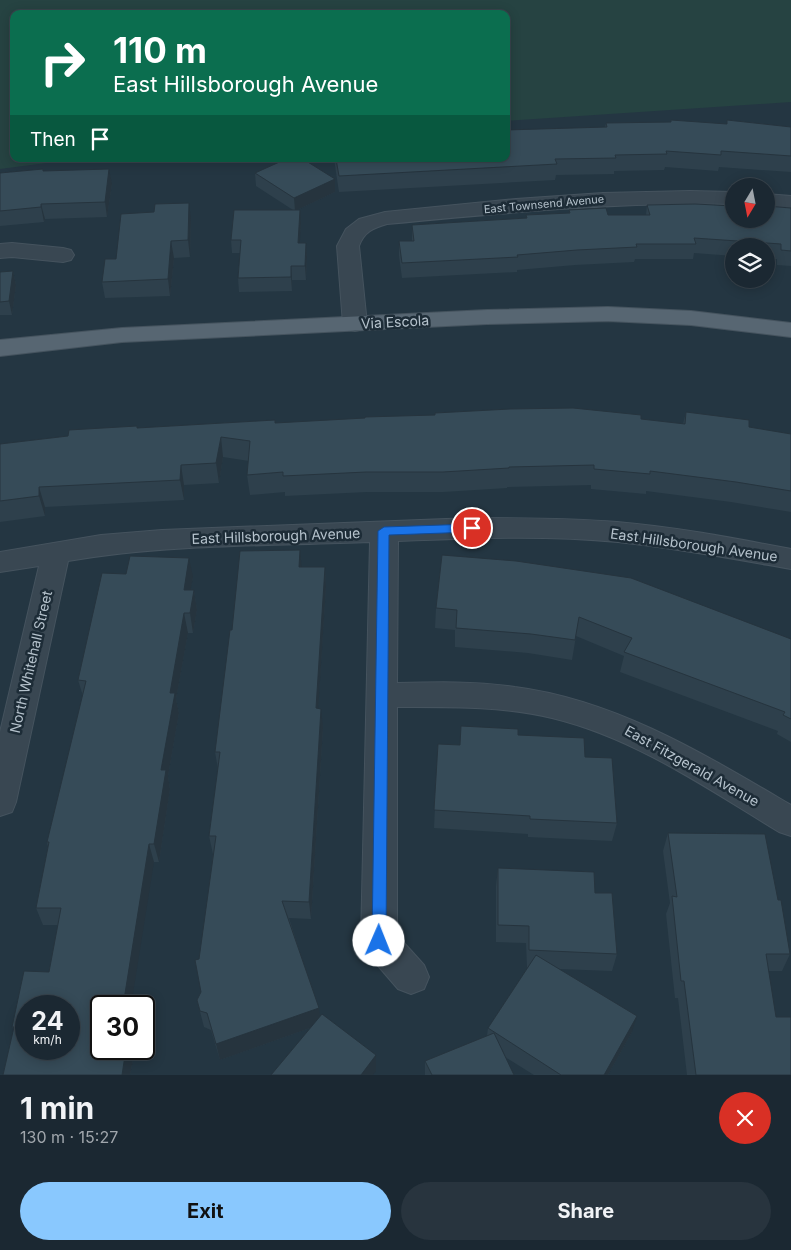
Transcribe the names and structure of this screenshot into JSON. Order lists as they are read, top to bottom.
{
  "streets": {
    "main road": ["Via Escola"],
    "street": [
      "East Townsend Avenue",
      "East Hillsborough Avenue",
      "North Whitehall Street",
      "East Fitzgerald Avenue"
    ]
  },
  "crossings": [
    ["East Townsend Avenue", "Via Escola"],
    ["East Hillsborough Avenue", "North Whitehall Street"]
  ],
  "north": "bottom",
  "page": {
    "turn": ["110 m", "East Hillsborough Avenue"],
    "then": "Then",
    "speed": "24 km/h",
    "limit": "30",
    "heading": ["1 min", "130 m · 15:27"],
    "buttons": ["Exit", "Share"]
  }
}
